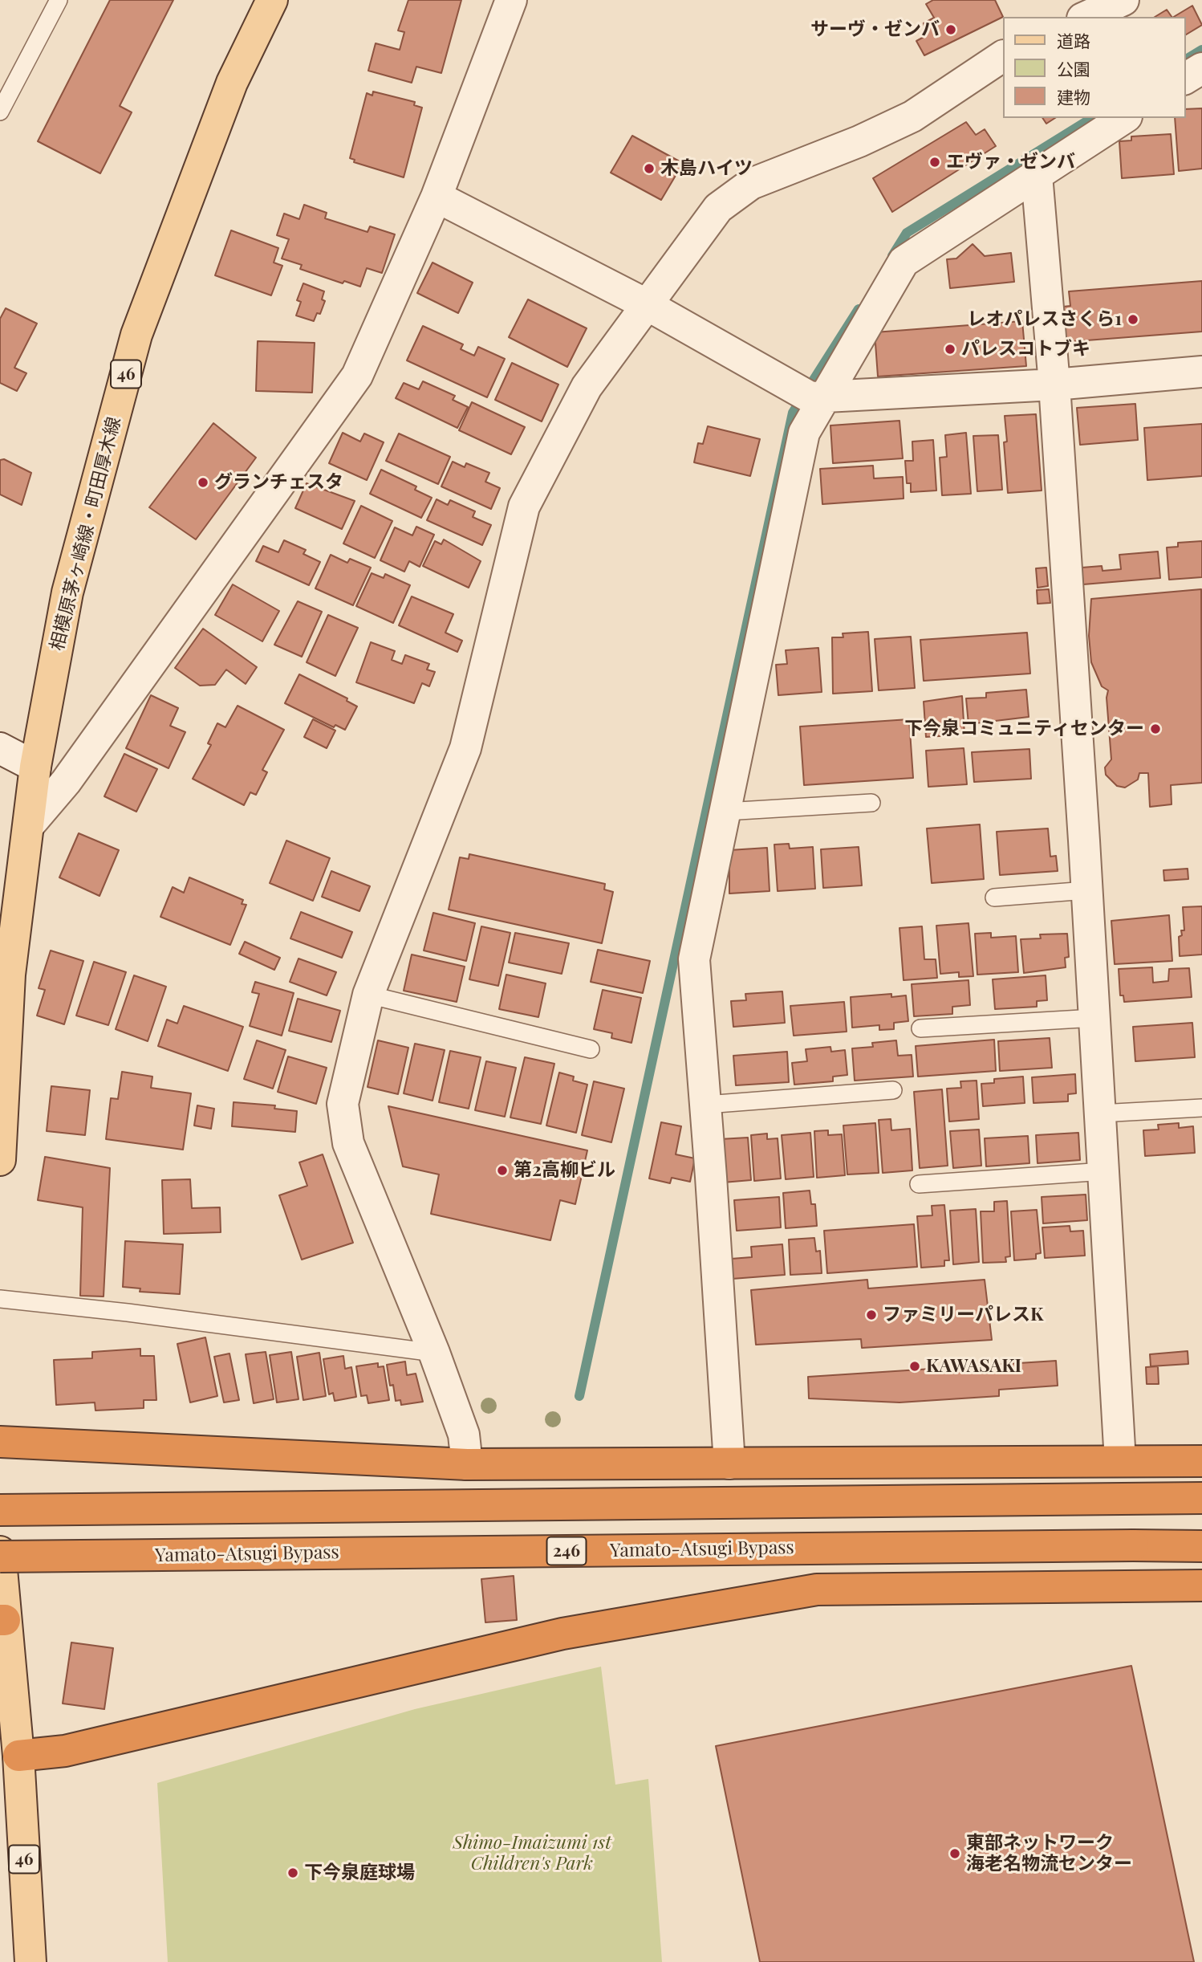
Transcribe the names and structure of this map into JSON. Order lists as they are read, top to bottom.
{
  "streets": {
    "highway": ["Yamato-Atsugi Bypass", "246"],
    "main road": ["46", "相模原茅ヶ崎線・町田厚木線"]
  },
  "parks": ["Shimo-Imaizumi 1st Children's Park"],
  "places": [
    "サーヴ・ゼンバ",
    "エヴァ・ゼンバ",
    "木島ハイツ",
    "レオパレスさくら1",
    "パレスコトブキ",
    "グランチェスタ",
    "下今泉コミュニティセンター",
    "第2高柳ビル",
    "ファミリーパレスK",
    "KAWASAKI",
    "東部ネットワーク 海老名物流センター",
    "下今泉庭球場"
  ],
  "legend": ["道路", "公園", "建物"]
}
